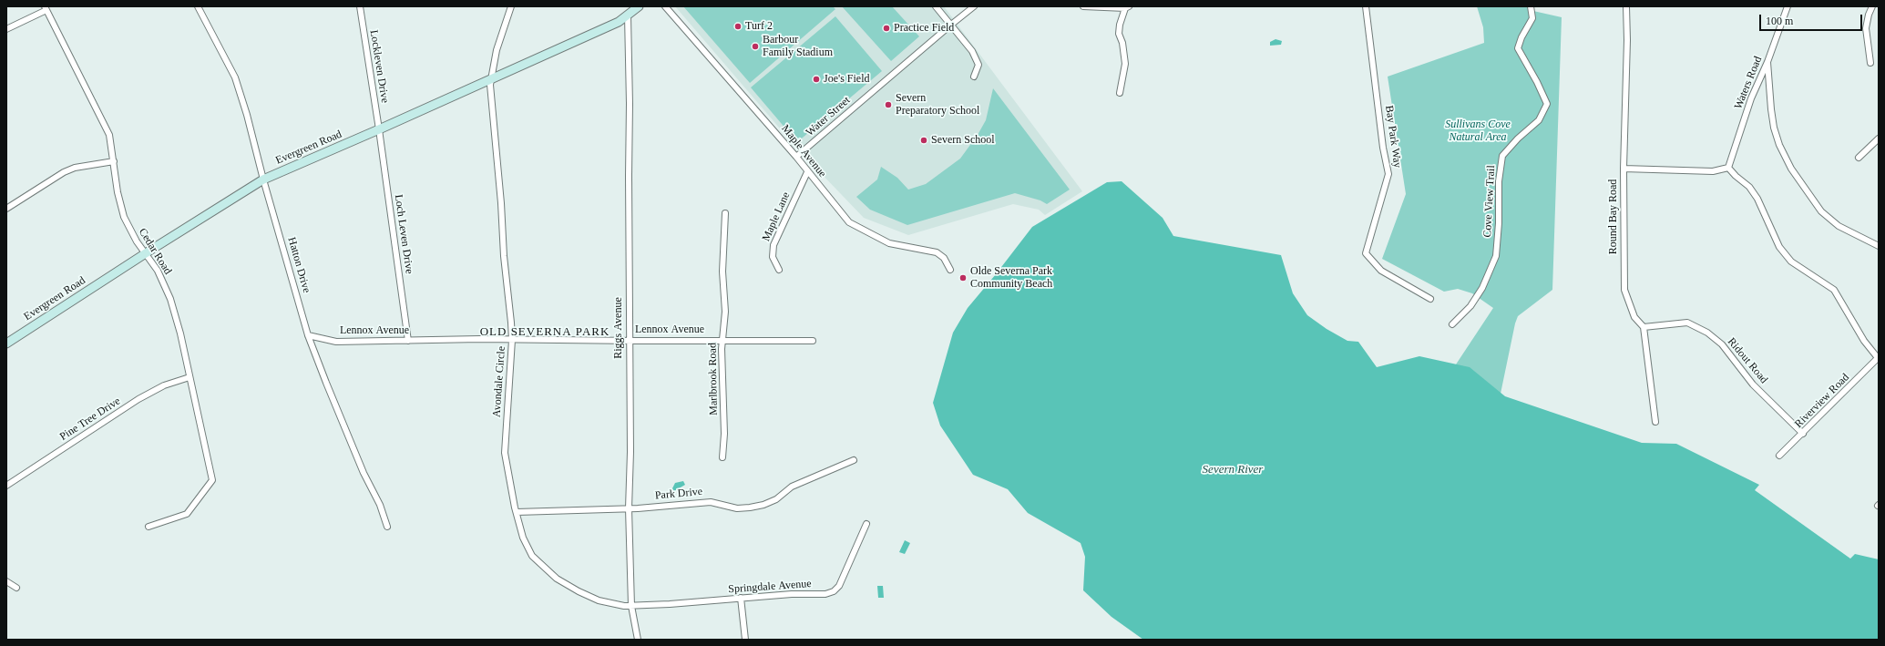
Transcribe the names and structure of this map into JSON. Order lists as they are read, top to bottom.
{
  "streets": {
    "street": [
      "Lockleven Drive",
      "Waters Road",
      "Water Street",
      "Bay Park Way",
      "Evergreen Road",
      "Maple Avenue",
      "Cove View Trail",
      "Maple Lane",
      "Round Bay Road",
      "Loch Leven Drive",
      "Cedar Road",
      "Hatton Drive",
      "Riggs Avenue",
      "Lennox Avenue",
      "Ridout Road",
      "Marlbrook Road",
      "Avondale Circle",
      "Riverview Road",
      "Pine Tree Drive",
      "Park Drive",
      "Springdale Avenue"
    ]
  },
  "crossings": [
    ["Lockleven Drive", "Evergreen Road"],
    ["Lockleven Drive", "Loch Leven Drive"],
    ["Water Street", "Maple Avenue"],
    ["Evergreen Road", "Loch Leven Drive"],
    ["Evergreen Road", "Cedar Road"],
    ["Evergreen Road", "Hatton Drive"],
    ["Evergreen Road", "Riggs Avenue"],
    ["Evergreen Road", "Avondale Circle"],
    ["Maple Avenue", "Maple Lane"],
    ["Round Bay Road", "Ridout Road"],
    ["Loch Leven Drive", "Lennox Avenue"],
    ["Cedar Road", "Pine Tree Drive"],
    ["Hatton Drive", "Lennox Avenue"],
    ["Riggs Avenue", "Lennox Avenue"],
    ["Riggs Avenue", "Avondale Circle"],
    ["Riggs Avenue", "Park Drive"],
    ["Riggs Avenue", "Springdale Avenue"],
    ["Lennox Avenue", "Marlbrook Road"],
    ["Lennox Avenue", "Avondale Circle"],
    ["Ridout Road", "Riverview Road"],
    ["Avondale Circle", "Park Drive"],
    ["Avondale Circle", "Springdale Avenue"]
  ],
  "districts": ["OLD SEVERNA PARK"],
  "water": ["Severn River"],
  "parks": ["Sullivans Cove Natural Area"],
  "places": [
    "Turf 2",
    "Practice Field",
    "Barbour Family Stadium",
    "Joe's Field",
    "Severn Preparatory School",
    "Severn School",
    "Olde Severna Park Community Beach"
  ],
  "scale_bar": "100 m"
}
